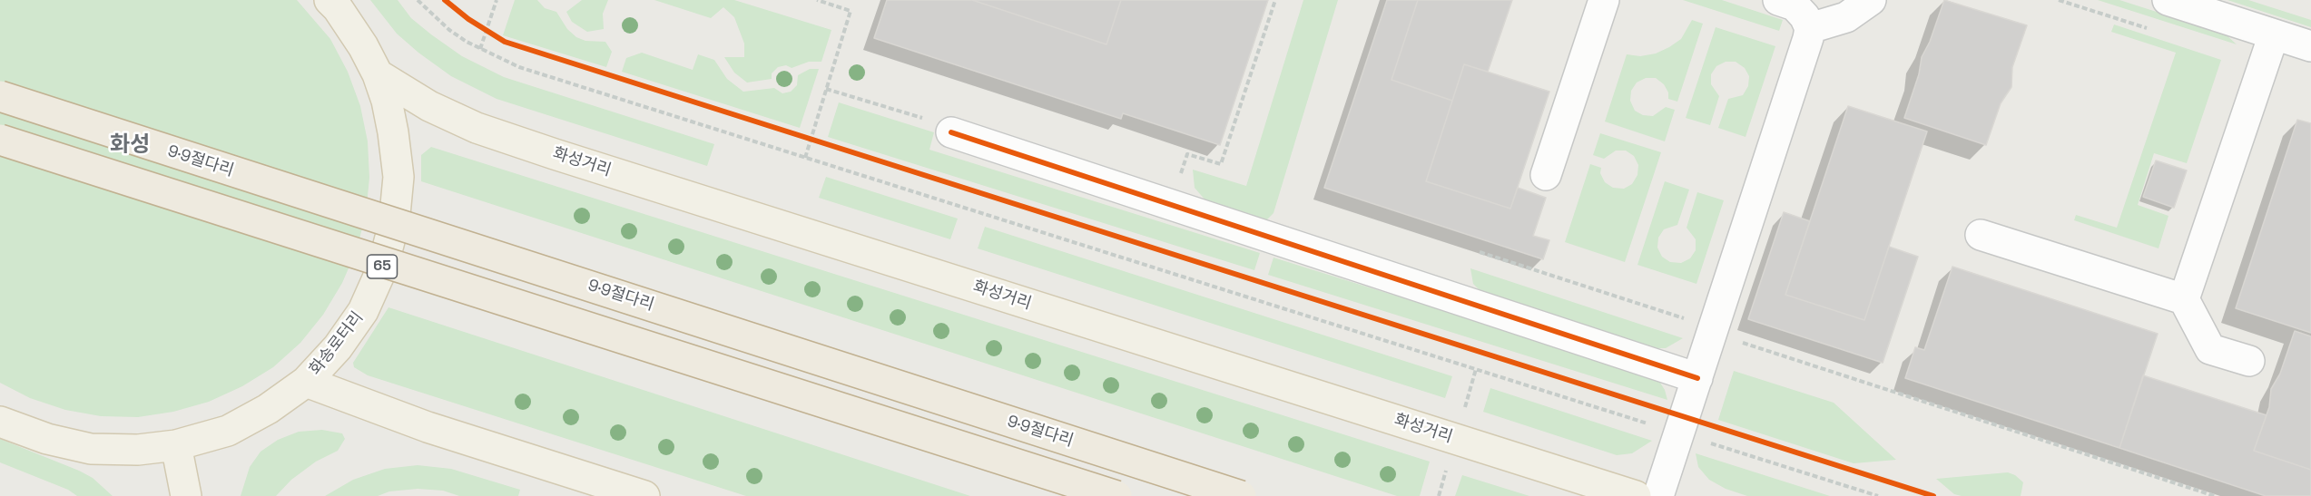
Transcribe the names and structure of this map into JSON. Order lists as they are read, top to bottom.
{
  "streets": {
    "highway": ["9·9절다리"],
    "main road": ["화성거리", "65", "화송로터리"]
  },
  "crossings": [
    ["화성거리", "화송로터리"]
  ],
  "districts": ["화성"]
}
